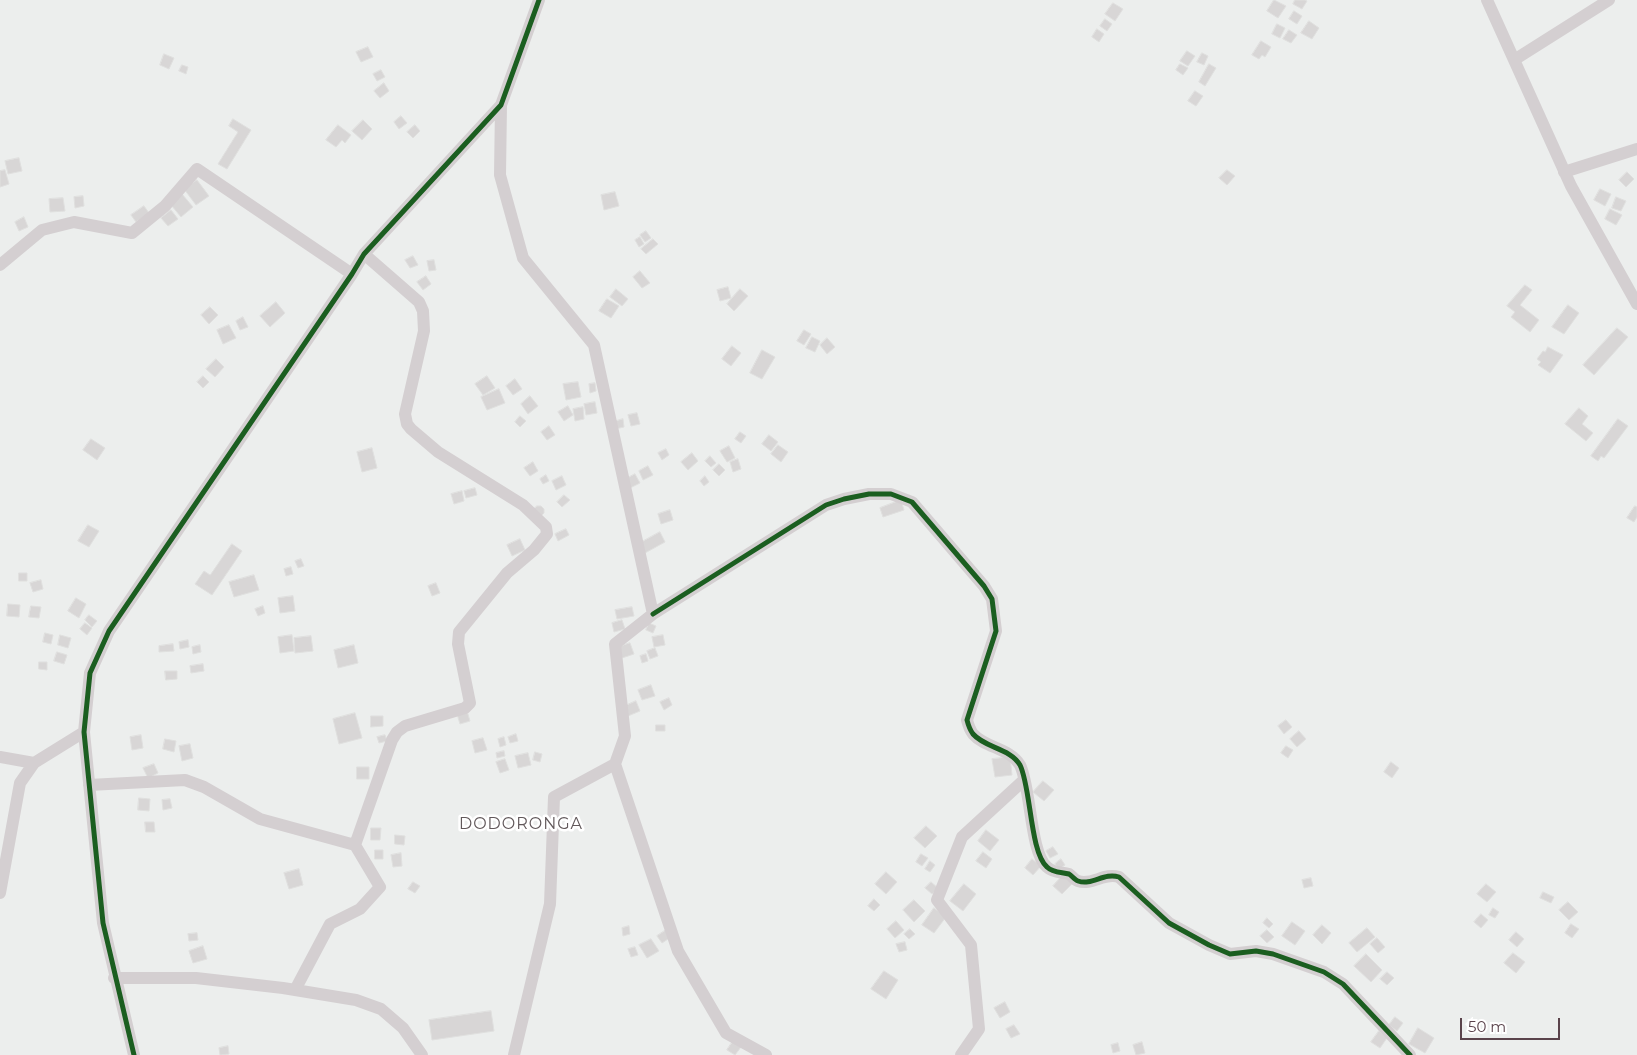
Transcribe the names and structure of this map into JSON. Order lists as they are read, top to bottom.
{
  "districts": ["DODORONGA"],
  "scale_bar": "50 m"
}
